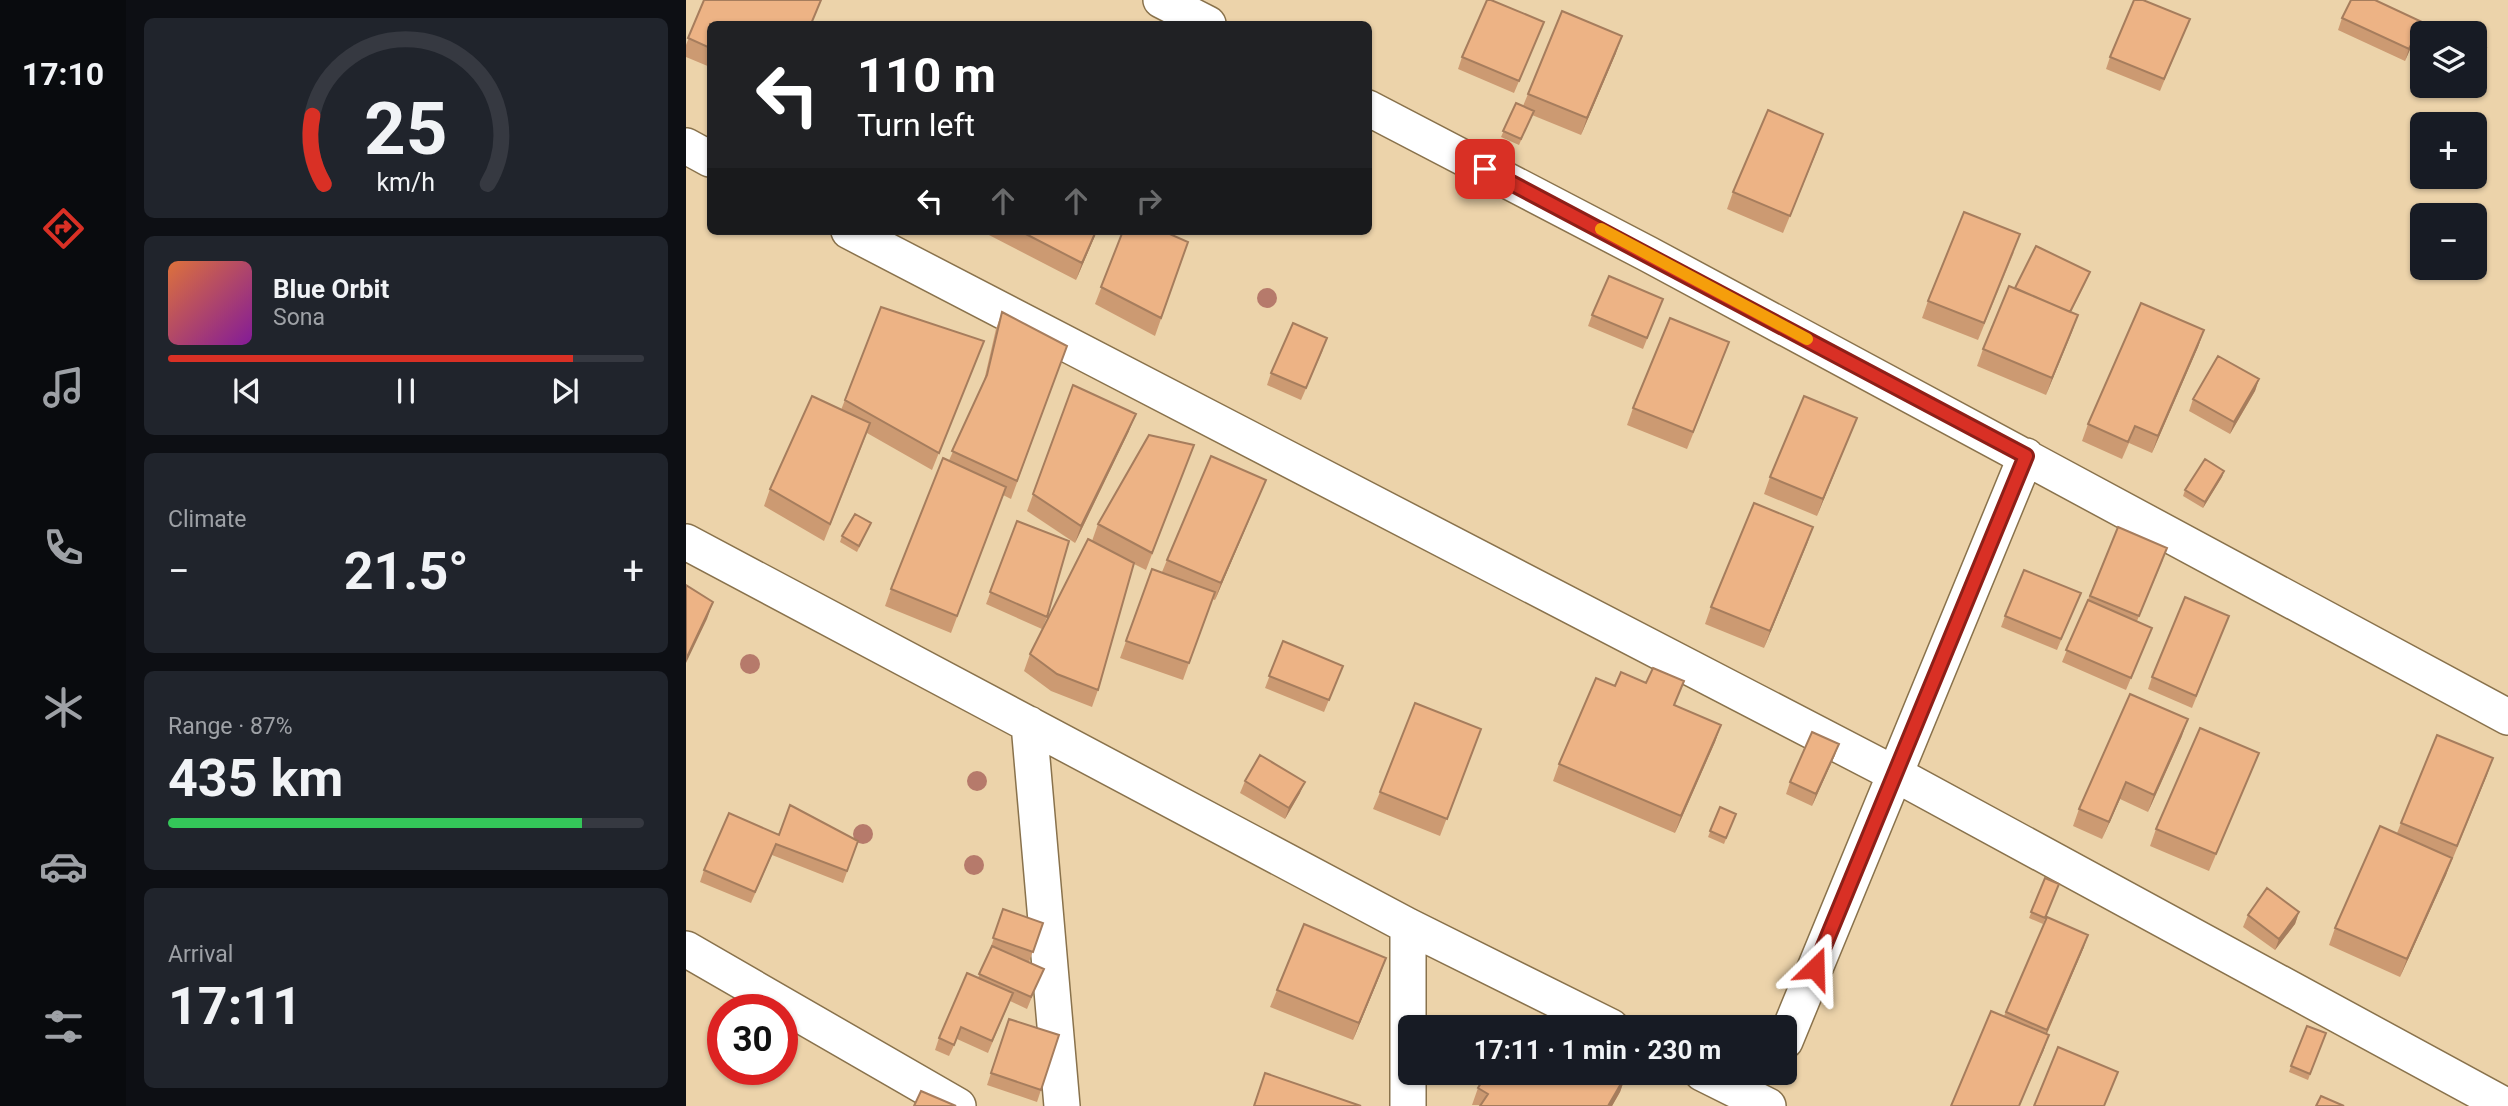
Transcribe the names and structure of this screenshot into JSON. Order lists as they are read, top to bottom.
{
  "page": {
    "tabs": "17:10",
    "map_buttons": ["+", "−"],
    "turn": ["110 m", "Turn left"],
    "song": ["Blue Orbit", "Sona"],
    "tile": [
      "Climate",
      ["Range · 87%", "435 km"],
      ["Arrival", "17:11"]
    ],
    "heat": ["−", "21.5°", "+"],
    "limit": "30",
    "trip": "17:11 · 1 min · 230 m",
    "gauge": ["25", "km/h"]
  }
}
